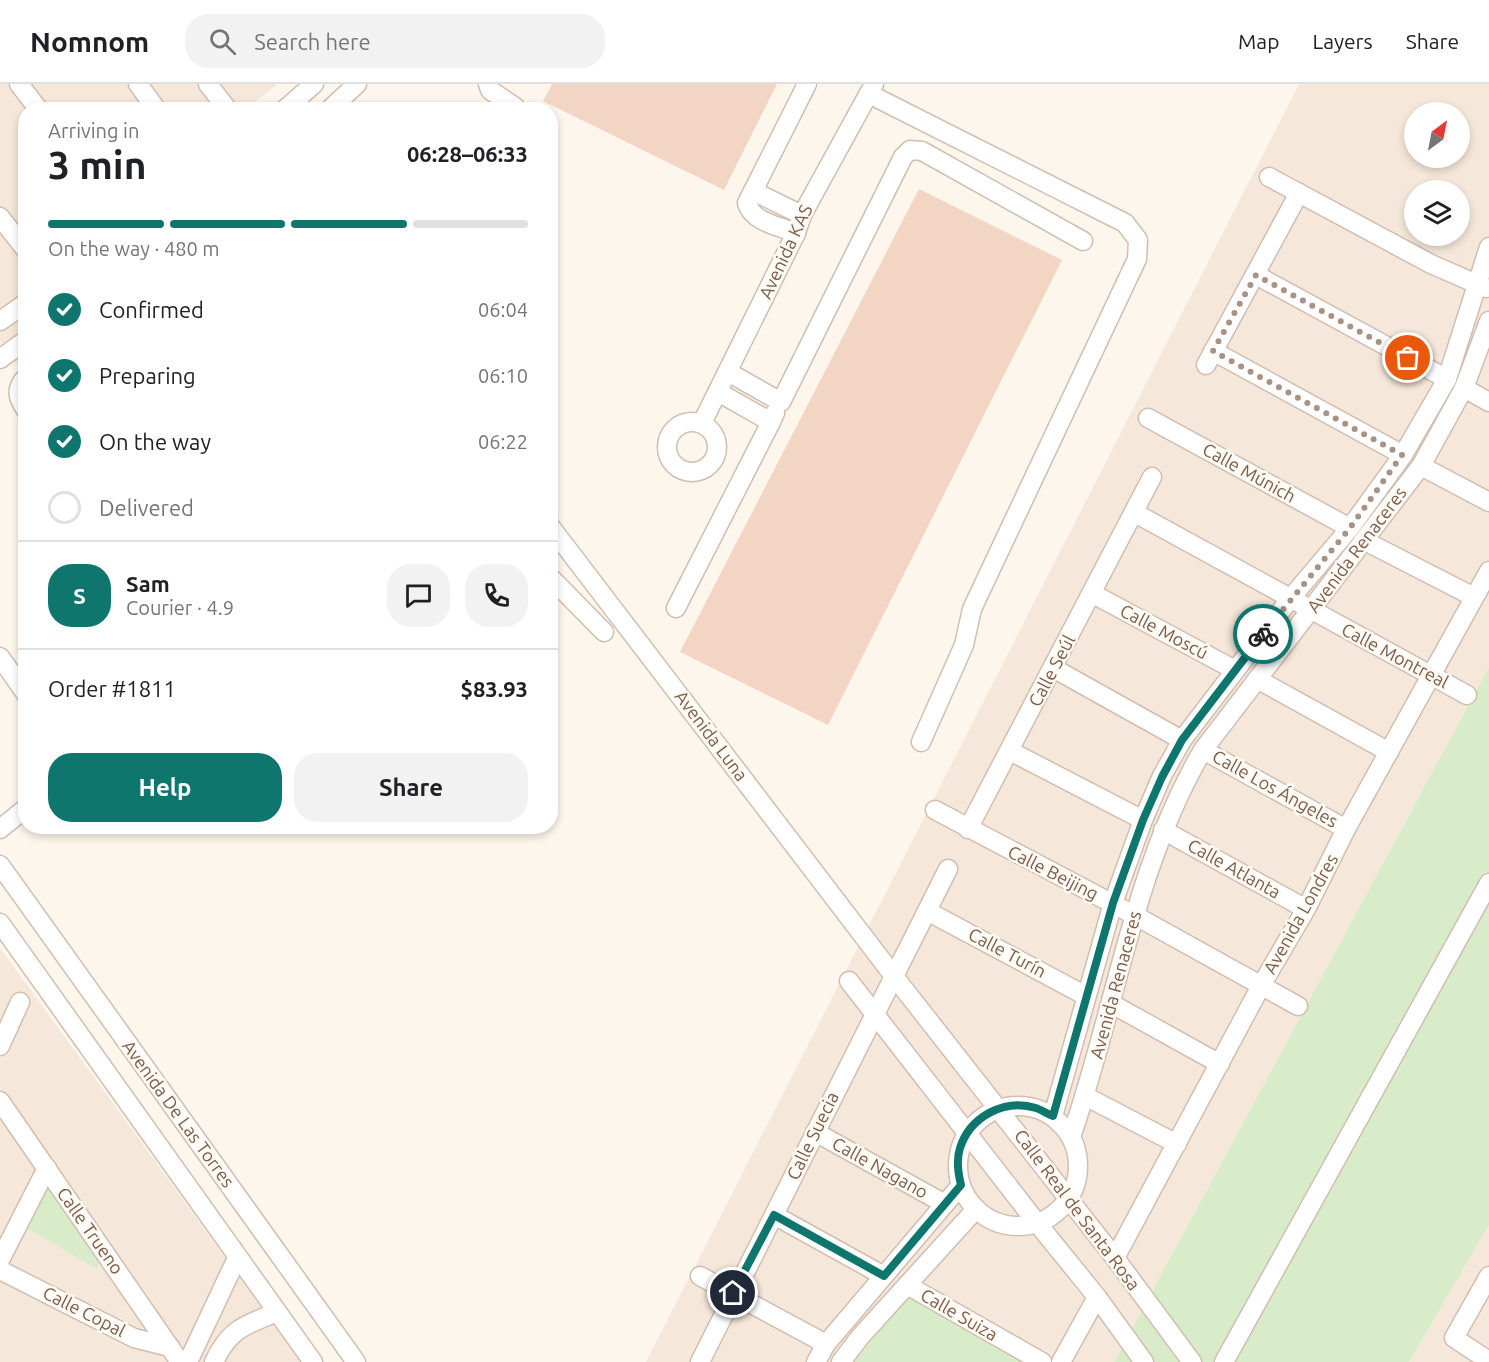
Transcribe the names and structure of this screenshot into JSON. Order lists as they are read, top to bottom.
{
  "streets": {
    "street": [
      "Avenida KAS",
      "Calle Múnich",
      "Avenida Renaceres",
      "Calle Moscú",
      "Calle Montreal",
      "Calle Seúl",
      "Avenida Luna",
      "Calle Los Ángeles",
      "Calle Atlanta",
      "Calle Beijing",
      "Avenida Londres",
      "Calle Turín",
      "Avenida De Las Torres",
      "Calle Suecia",
      "Calle Nagano",
      "Calle Real de Santa Rosa",
      "Calle Trueno",
      "Calle Copal",
      "Calle Suiza"
    ]
  },
  "crossings": [
    ["Calle Múnich", "Avenida Renaceres"],
    ["Avenida Renaceres", "Calle Moscú"],
    ["Avenida Renaceres", "Calle Montreal"],
    ["Avenida Renaceres", "Calle Los Ángeles"],
    ["Avenida Renaceres", "Calle Atlanta"],
    ["Avenida Renaceres", "Calle Beijing"],
    ["Avenida Renaceres", "Calle Turín"],
    ["Calle Moscú", "Calle Seúl"],
    ["Calle Montreal", "Calle Seúl"],
    ["Calle Montreal", "Avenida Londres"],
    ["Calle Seúl", "Calle Beijing"],
    ["Avenida Luna", "Calle Real de Santa Rosa"],
    ["Calle Los Ángeles", "Avenida Londres"],
    ["Calle Atlanta", "Avenida Londres"],
    ["Calle Beijing", "Avenida Londres"],
    ["Avenida Londres", "Calle Real de Santa Rosa"],
    ["Calle Turín", "Calle Suecia"],
    ["Calle Suecia", "Calle Nagano"],
    ["Calle Suecia", "Calle Real de Santa Rosa"],
    ["Calle Trueno", "Calle Copal"]
  ],
  "north": "top right",
  "page": {
    "header": "Nomnom",
    "search": "Search here",
    "nav": ["Map", "Layers", "Share"],
    "heading": ["3 min", "Arriving in", "06:28–06:33"],
    "panel": [
      "Sam",
      "Courier · 4.9",
      "Order #1811",
      "$83.93"
    ],
    "bar": "On the way · 480 m",
    "list": [
      ["Confirmed", "06:04"],
      ["Preparing", "06:10"],
      ["On the way", "06:22"],
      "Delivered"
    ],
    "round": "S",
    "buttons": ["Help", "Share"]
  }
}
